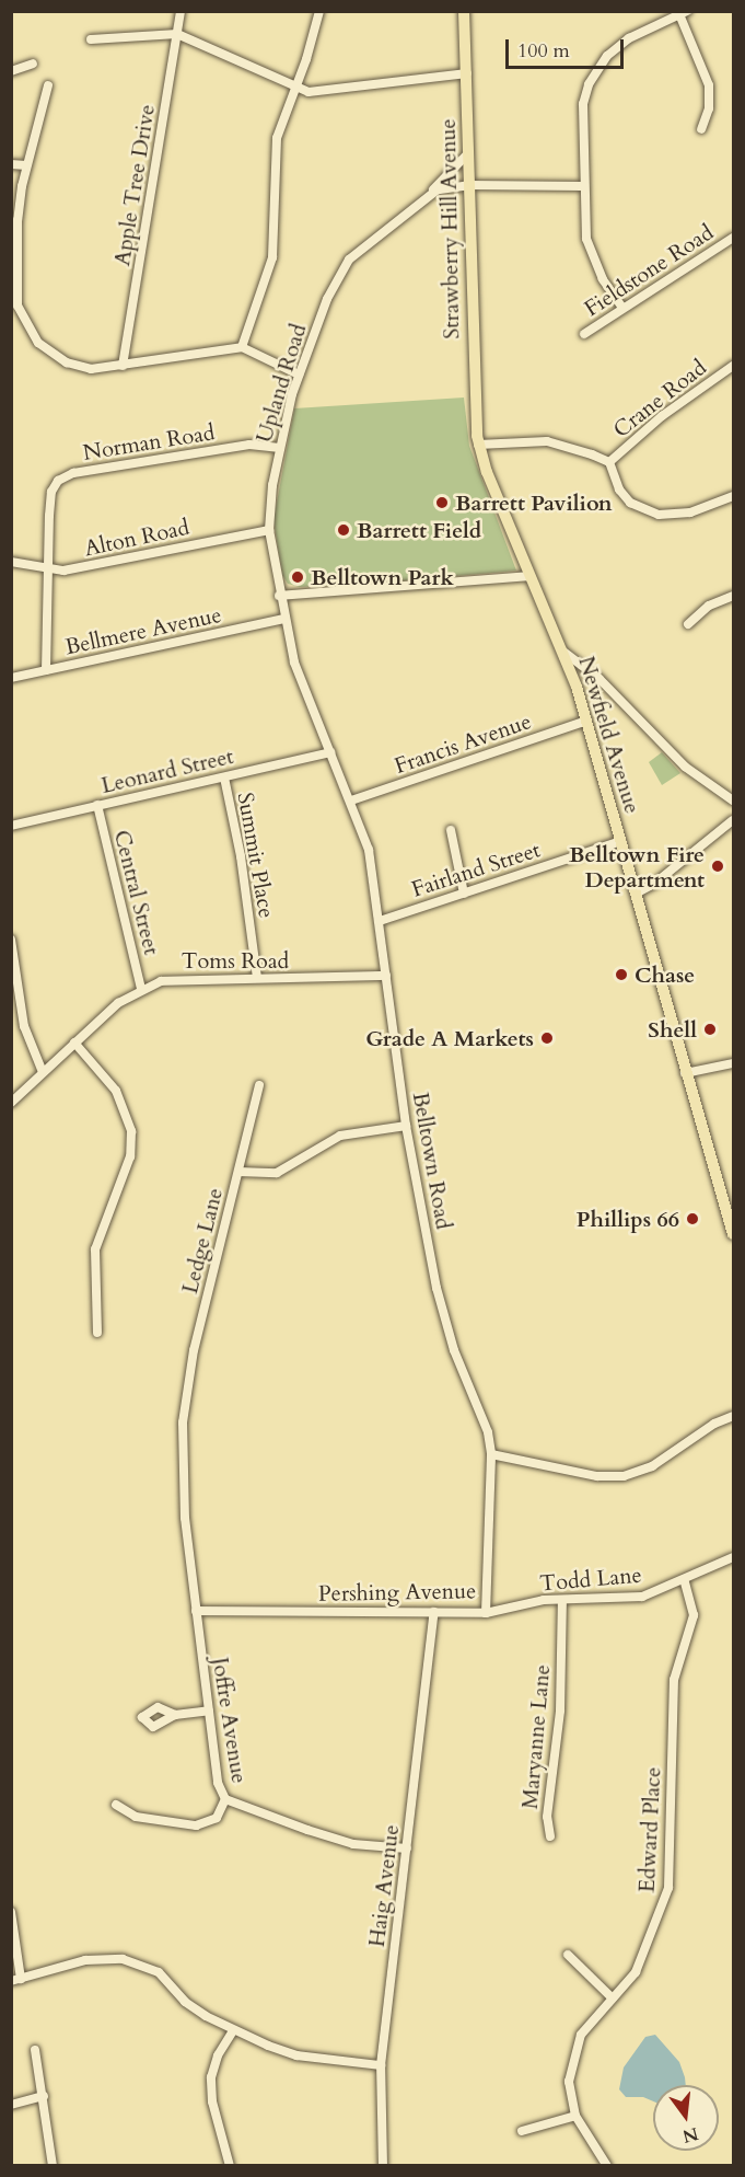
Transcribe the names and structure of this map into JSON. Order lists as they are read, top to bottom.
{
  "streets": {
    "main road": ["Strawberry Hill Avenue", "Newfield Avenue"],
    "street": [
      "Apple Tree Drive",
      "Fieldstone Road",
      "Upland Road",
      "Crane Road",
      "Norman Road",
      "Alton Road",
      "Bellmere Avenue",
      "Francis Avenue",
      "Leonard Street",
      "Summit Place",
      "Fairland Street",
      "Central Street",
      "Toms Road",
      "Belltown Road",
      "Ledge Lane",
      "Todd Lane",
      "Pershing Avenue",
      "Joffre Avenue",
      "Maryanne Lane",
      "Edward Place",
      "Haig Avenue"
    ]
  },
  "crossings": [
    ["Strawberry Hill Avenue", "Upland Road"],
    ["Strawberry Hill Avenue", "Newfield Avenue"],
    ["Upland Road", "Norman Road"],
    ["Upland Road", "Alton Road"],
    ["Upland Road", "Bellmere Avenue"],
    ["Upland Road", "Belltown Road"],
    ["Norman Road", "Alton Road"],
    ["Norman Road", "Bellmere Avenue"],
    ["Bellmere Avenue", "Belltown Road"],
    ["Newfield Avenue", "Francis Avenue"],
    ["Newfield Avenue", "Fairland Street"],
    ["Francis Avenue", "Belltown Road"],
    ["Leonard Street", "Summit Place"],
    ["Leonard Street", "Central Street"],
    ["Leonard Street", "Belltown Road"],
    ["Summit Place", "Toms Road"],
    ["Fairland Street", "Belltown Road"],
    ["Central Street", "Toms Road"],
    ["Toms Road", "Belltown Road"],
    ["Belltown Road", "Ledge Lane"],
    ["Belltown Road", "Pershing Avenue"],
    ["Ledge Lane", "Joffre Avenue"],
    ["Todd Lane", "Pershing Avenue"],
    ["Todd Lane", "Maryanne Lane"],
    ["Todd Lane", "Edward Place"],
    ["Pershing Avenue", "Joffre Avenue"],
    ["Pershing Avenue", "Haig Avenue"],
    ["Joffre Avenue", "Haig Avenue"]
  ],
  "places": [
    "Barrett Pavilion",
    "Barrett Field",
    "Belltown Park",
    "Belltown Fire Department",
    "Chase",
    "Shell",
    "Grade A Markets",
    "Phillips 66"
  ],
  "scale_bar": "100 m",
  "north": "bottom"
}
